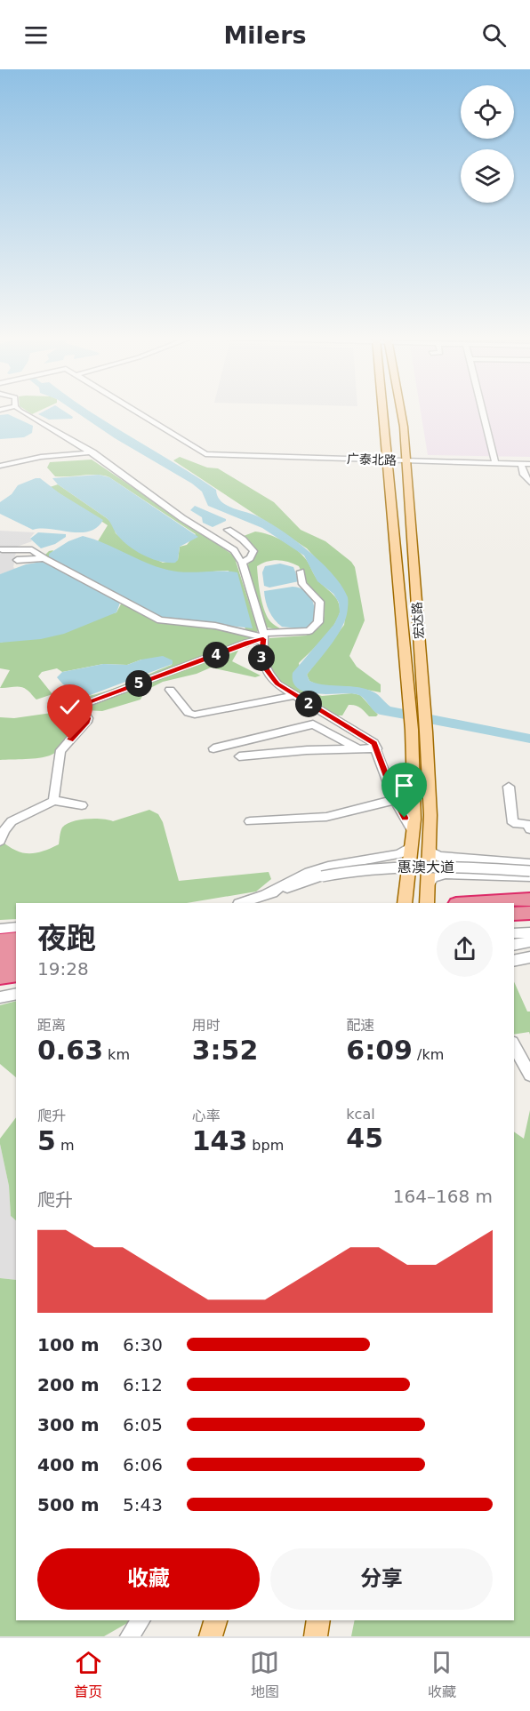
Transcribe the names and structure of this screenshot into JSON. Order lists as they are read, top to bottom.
{
  "streets": {
    "main road": ["宏达路"],
    "street": ["广泰北路", "惠澳大道"]
  },
  "page": {
    "header": "Milers",
    "pins": [
      "4",
      "3",
      "5",
      "2"
    ],
    "heading": ["夜跑", "19:28"],
    "stats": [
      ["距离", "0.63 km"],
      ["用时", "3:52"],
      ["配速", "6:09 /km"],
      ["爬升", "5 m"],
      ["心率", "143 bpm"],
      ["kcal", "45"]
    ],
    "chart": ["爬升", "164–168 m"],
    "list": [
      {
        "name": "100 m",
        "note": "6:30"
      },
      {
        "name": "200 m",
        "note": "6:12"
      },
      {
        "name": "300 m",
        "note": "6:05"
      },
      {
        "name": "400 m",
        "note": "6:06"
      },
      {
        "name": "500 m",
        "note": "5:43"
      }
    ],
    "buttons": ["收藏", "分享"],
    "tabs": ["首页", "地图", "收藏"]
  }
}
